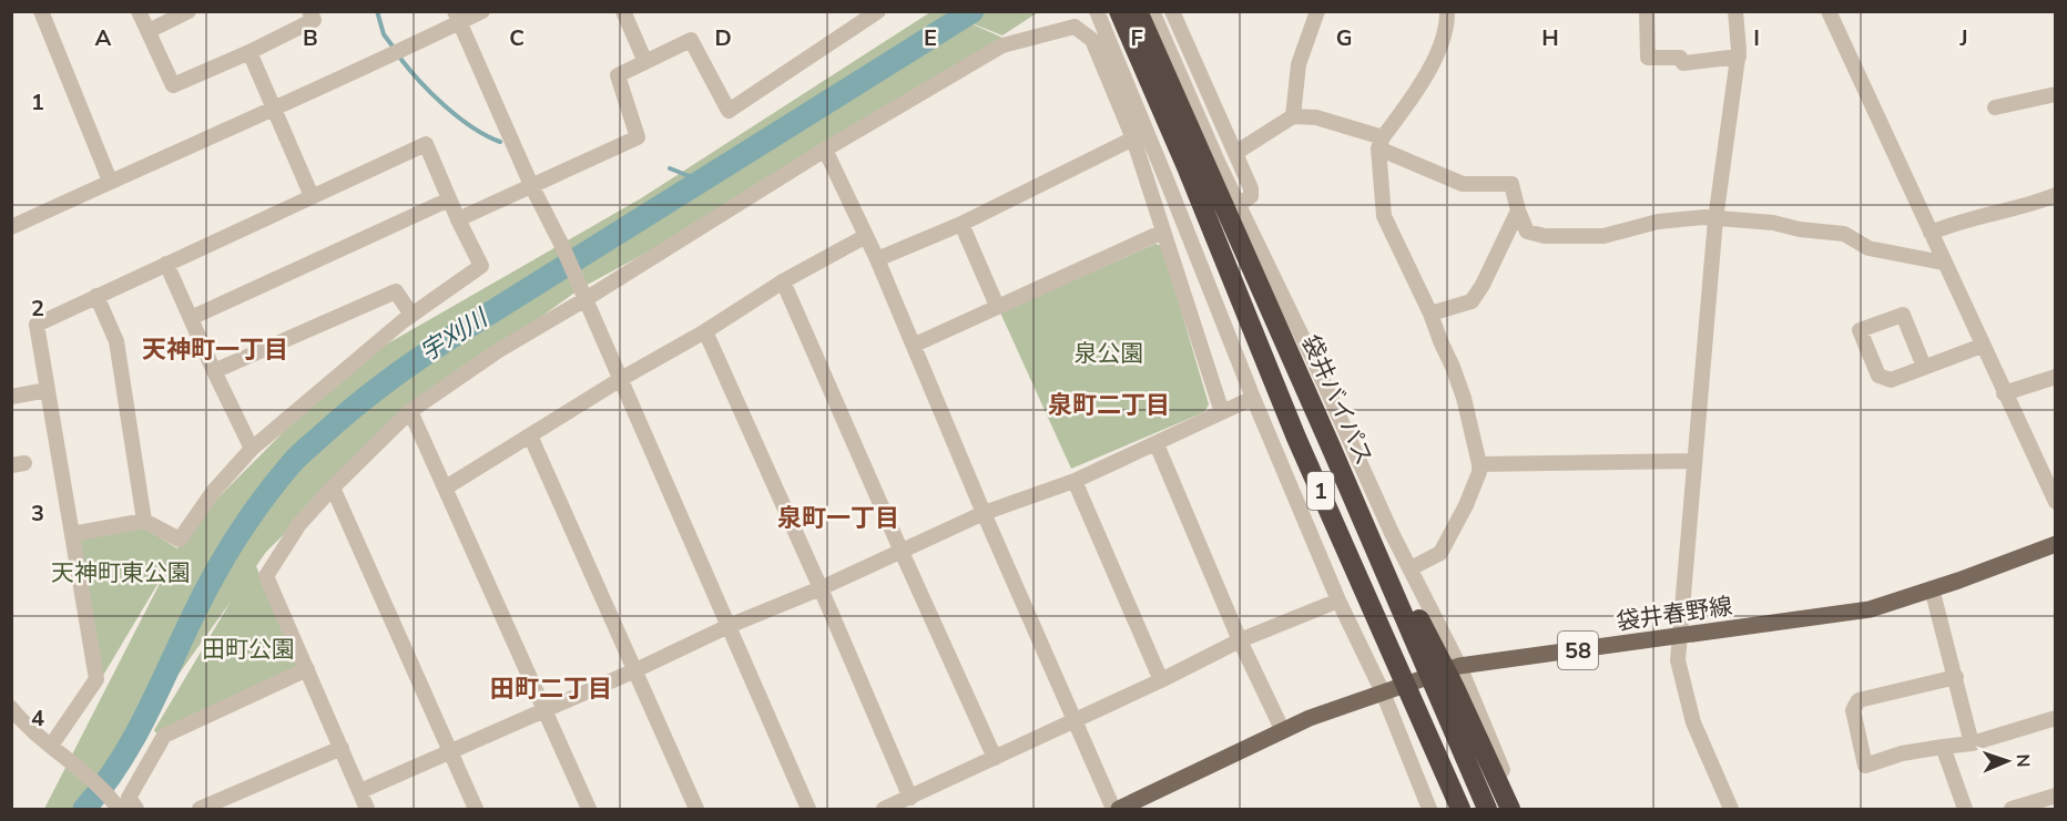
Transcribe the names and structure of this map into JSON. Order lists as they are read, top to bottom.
{
  "streets": {
    "highway": ["袋井バイパス", "1"],
    "main road": ["袋井春野線", "58"]
  },
  "districts": [
    "天神町一丁目",
    "泉町二丁目",
    "泉町一丁目",
    "田町二丁目"
  ],
  "water": ["宇刈川"],
  "parks": ["泉公園", "天神町東公園", "田町公園"],
  "north": "right",
  "grid": {
    "columns": [
      "A",
      "B",
      "C",
      "D",
      "E",
      "F",
      "G",
      "H",
      "I",
      "J"
    ],
    "rows": [
      "1",
      "2",
      "3",
      "4"
    ]
  }
}
